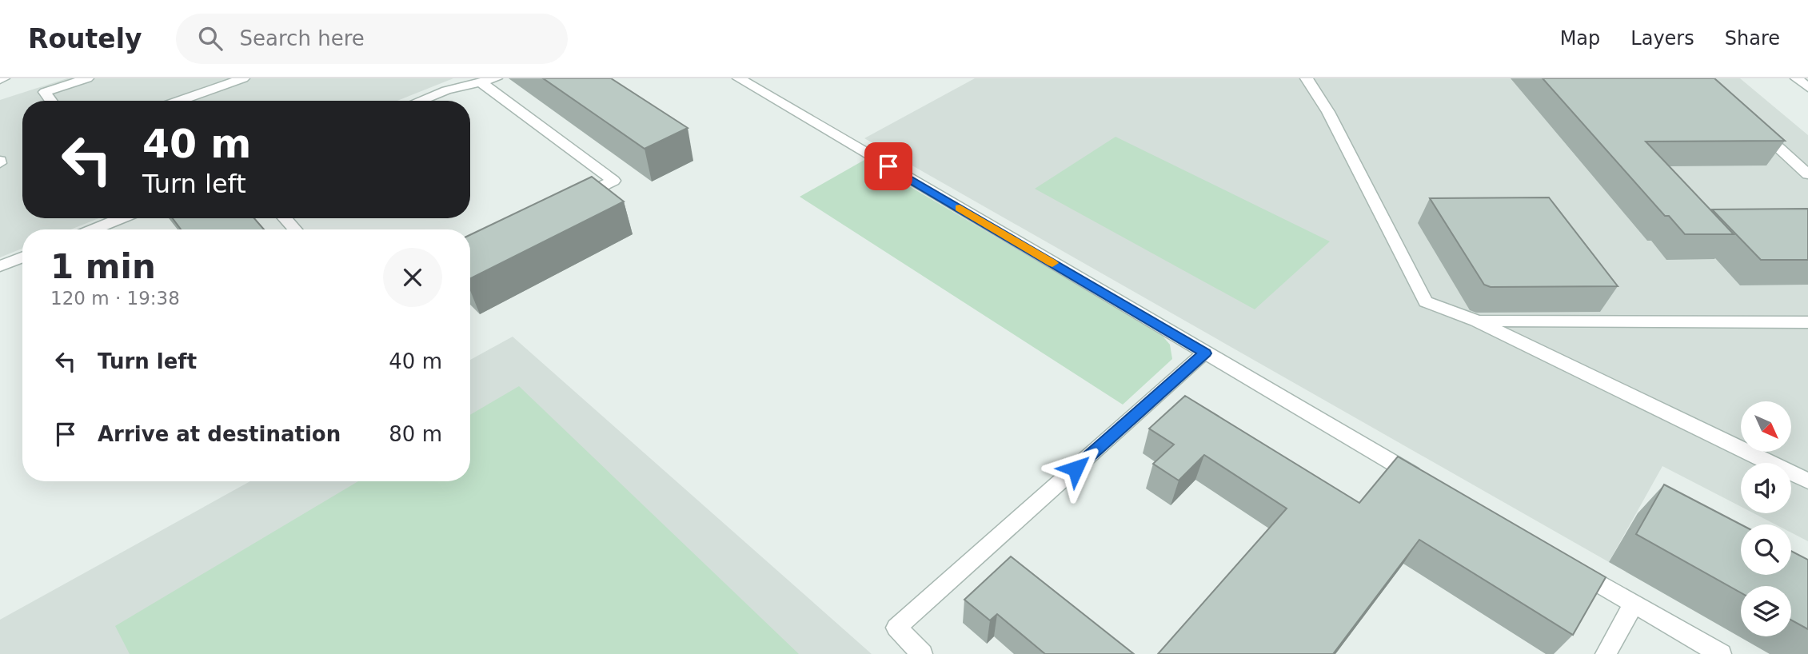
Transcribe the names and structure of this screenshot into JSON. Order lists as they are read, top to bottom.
{
  "north": "bottom right",
  "page": {
    "header": "Routely",
    "search": "Search here",
    "nav": ["Map", "Layers", "Share"],
    "turn": ["40 m", "Turn left"],
    "heading": ["1 min", "120 m · 19:38"],
    "list": [
      {
        "name": "Turn left",
        "value": "40 m"
      },
      {
        "name": "Arrive at destination",
        "value": "80 m"
      }
    ]
  }
}
